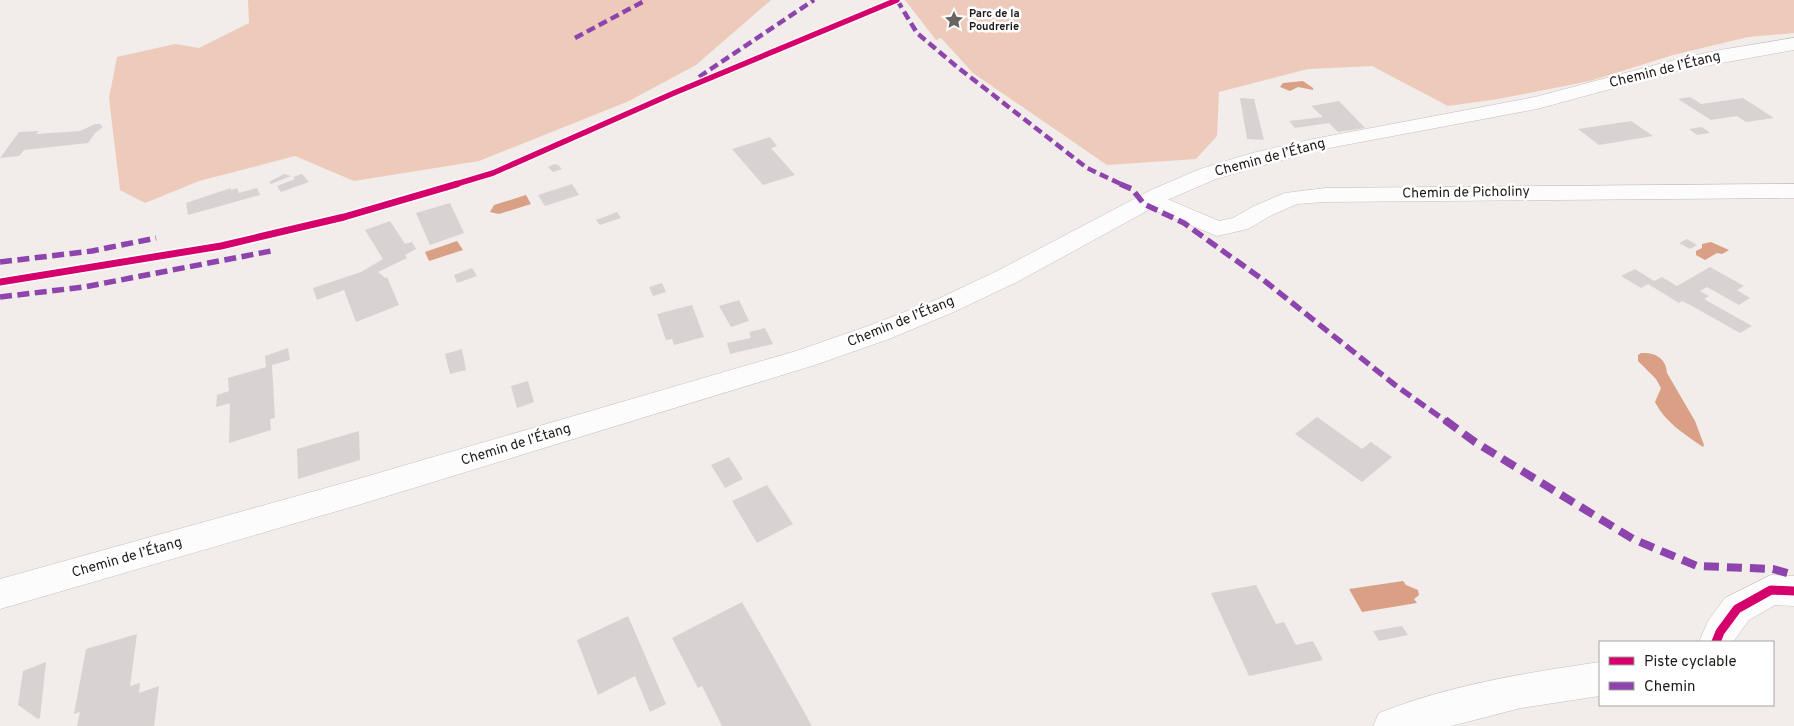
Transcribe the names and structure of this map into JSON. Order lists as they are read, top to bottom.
{
  "streets": {
    "main road": ["Chemin de l’Étang", "Chemin de Picholiny"]
  },
  "crossings": [
    ["Chemin de l’Étang", "Chemin de Picholiny"]
  ],
  "places": {
    "place": ["Parc de la Poudrerie"]
  },
  "legend": ["Piste cyclable", "Chemin"]
}
